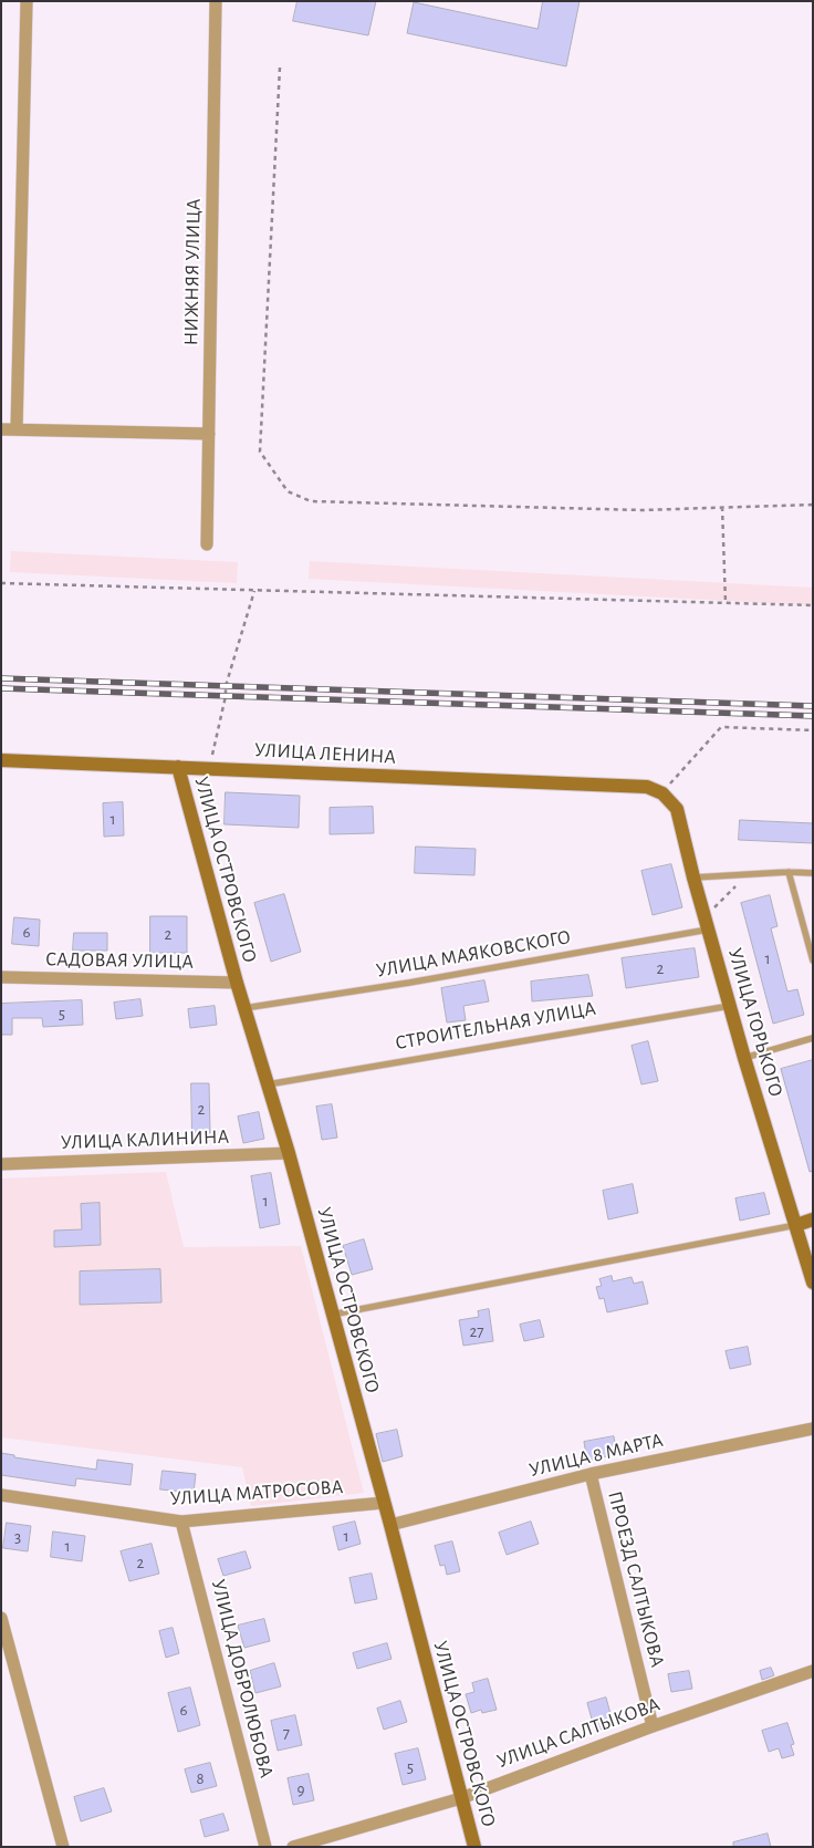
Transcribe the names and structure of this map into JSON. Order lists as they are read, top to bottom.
{
  "streets": {
    "street": [
      "НИЖНЯЯ УЛИЦА",
      "УЛИЦА ЛЕНИНА",
      "УЛИЦА ОСТРОВСКОГО",
      "САДОВАЯ УЛИЦА",
      "УЛИЦА ГОРЬКОГО",
      "УЛИЦА КАЛИНИНА",
      "УЛИЦА 8 МАРТА",
      "УЛИЦА МАТРОСОВА",
      "ПРОЕЗД САЛТЫКОВА",
      "УЛИЦА ДОБРОЛЮБОВА",
      "УЛИЦА САЛТЫКОВА"
    ],
    "lane": ["УЛИЦА МАЯКОВСКОГО", "СТРОИТЕЛЬНАЯ УЛИЦА"]
  },
  "crossings": [
    ["УЛИЦА ЛЕНИНА", "УЛИЦА ОСТРОВСКОГО"],
    ["УЛИЦА ЛЕНИНА", "УЛИЦА ГОРЬКОГО"],
    ["УЛИЦА ОСТРОВСКОГО", "УЛИЦА МАЯКОВСКОГО"],
    ["УЛИЦА ОСТРОВСКОГО", "САДОВАЯ УЛИЦА"],
    ["УЛИЦА ОСТРОВСКОГО", "СТРОИТЕЛЬНАЯ УЛИЦА"],
    ["УЛИЦА ОСТРОВСКОГО", "УЛИЦА КАЛИНИНА"],
    ["УЛИЦА ОСТРОВСКОГО", "УЛИЦА 8 МАРТА"],
    ["УЛИЦА ОСТРОВСКОГО", "УЛИЦА МАТРОСОВА"],
    ["УЛИЦА ОСТРОВСКОГО", "УЛИЦА САЛТЫКОВА"],
    ["УЛИЦА МАЯКОВСКОГО", "УЛИЦА ГОРЬКОГО"],
    ["УЛИЦА ГОРЬКОГО", "СТРОИТЕЛЬНАЯ УЛИЦА"],
    ["УЛИЦА 8 МАРТА", "ПРОЕЗД САЛТЫКОВА"],
    ["УЛИЦА МАТРОСОВА", "УЛИЦА ДОБРОЛЮБОВА"],
    ["ПРОЕЗД САЛТЫКОВА", "УЛИЦА САЛТЫКОВА"]
  ],
  "house_numbers": [
    "1",
    "6",
    "2",
    "1",
    "2",
    "5",
    "2",
    "1",
    "27",
    "1",
    "3",
    "1",
    "2",
    "6",
    "7",
    "5",
    "8",
    "9"
  ]
}
